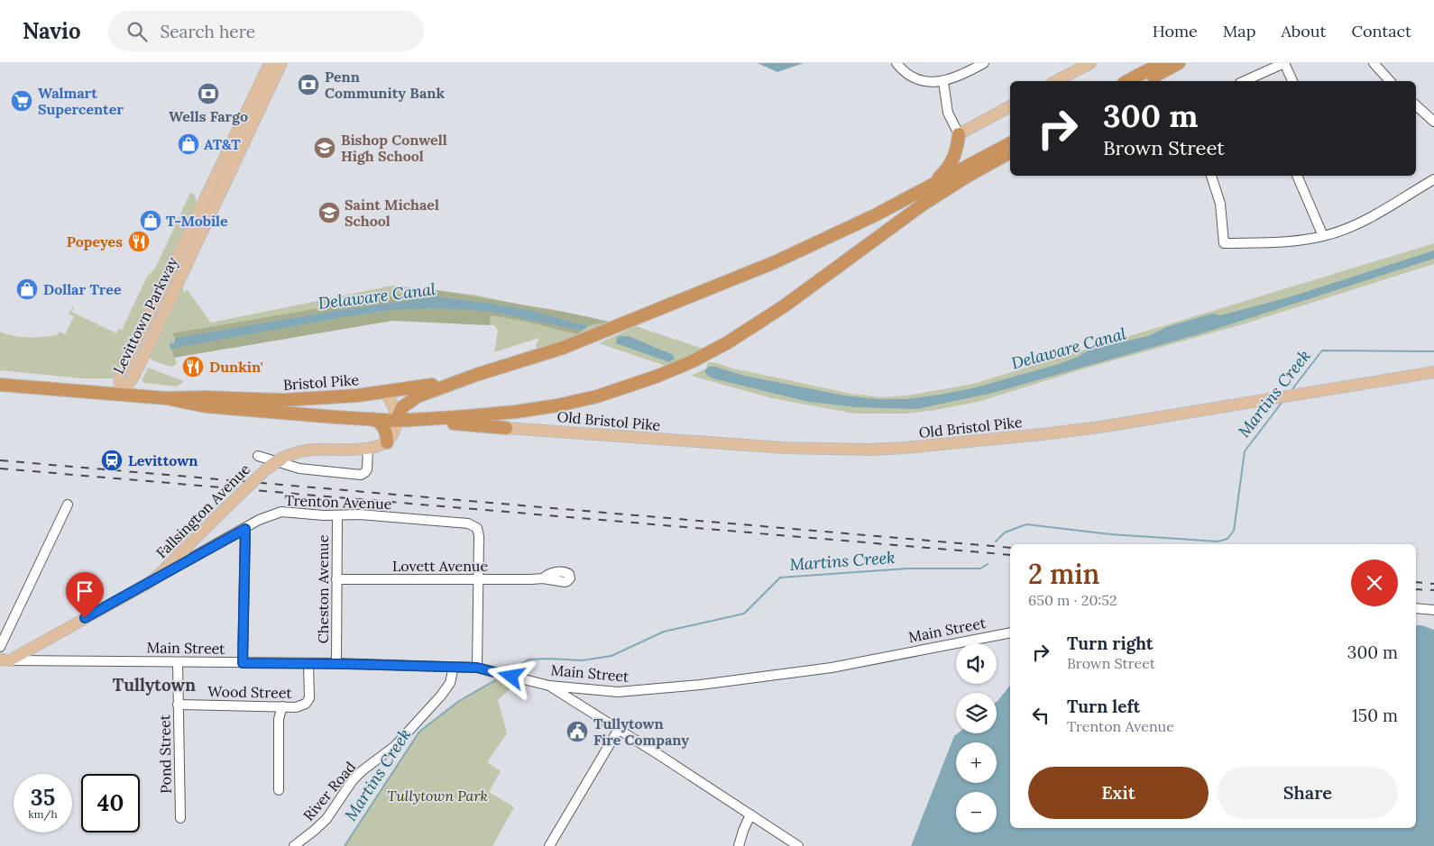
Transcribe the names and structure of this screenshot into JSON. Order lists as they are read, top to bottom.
{
  "streets": {
    "highway": ["Bristol Pike"],
    "main road": ["Levittown Parkway", "Old Bristol Pike", "Fallsington Avenue"],
    "street": [
      "Trenton Avenue",
      "Lovett Avenue",
      "Cheston Avenue",
      "Main Street",
      "Wood Street",
      "Pond Street",
      "River Road"
    ]
  },
  "crossings": [
    ["Levittown Parkway", "Bristol Pike"],
    ["Trenton Avenue", "Fallsington Avenue"],
    ["Trenton Avenue", "Lovett Avenue"],
    ["Trenton Avenue", "Cheston Avenue"],
    ["Fallsington Avenue", "Main Street"],
    ["Lovett Avenue", "Cheston Avenue"],
    ["Cheston Avenue", "Main Street"],
    ["Main Street", "Wood Street"],
    ["Main Street", "Pond Street"],
    ["Main Street", "River Road"],
    ["Wood Street", "Pond Street"]
  ],
  "districts": ["Tullytown"],
  "water": ["Delaware Canal", "Martins Creek"],
  "parks": ["Tullytown Park"],
  "places": {
    "bank": ["Penn Community Bank", "Wells Fargo"],
    "supermarket": ["Walmart Supercenter"],
    "shop": ["AT&T", "T-Mobile", "Dollar Tree"],
    "school or university": ["Bishop Conwell High School", "Saint Michael School"],
    "restaurant": ["Popeyes", "Dunkin'"],
    "station": ["Levittown"],
    "public building": ["Tullytown Fire Company"]
  },
  "page": {
    "header": "Navio",
    "search": "Search here",
    "nav": [
      "Home",
      "Map",
      "About",
      "Contact"
    ],
    "turn": ["300 m", "Brown Street"],
    "heading": ["2 min", "650 m · 20:52"],
    "list": [
      {
        "name": "Turn right",
        "note": "Brown Street",
        "value": "300 m"
      },
      {
        "name": "Turn left",
        "note": "Trenton Avenue",
        "value": "150 m"
      }
    ],
    "map_buttons": ["+", "−"],
    "buttons": ["Exit", "Share"],
    "speed": "35 km/h",
    "limit": "40"
  }
}
